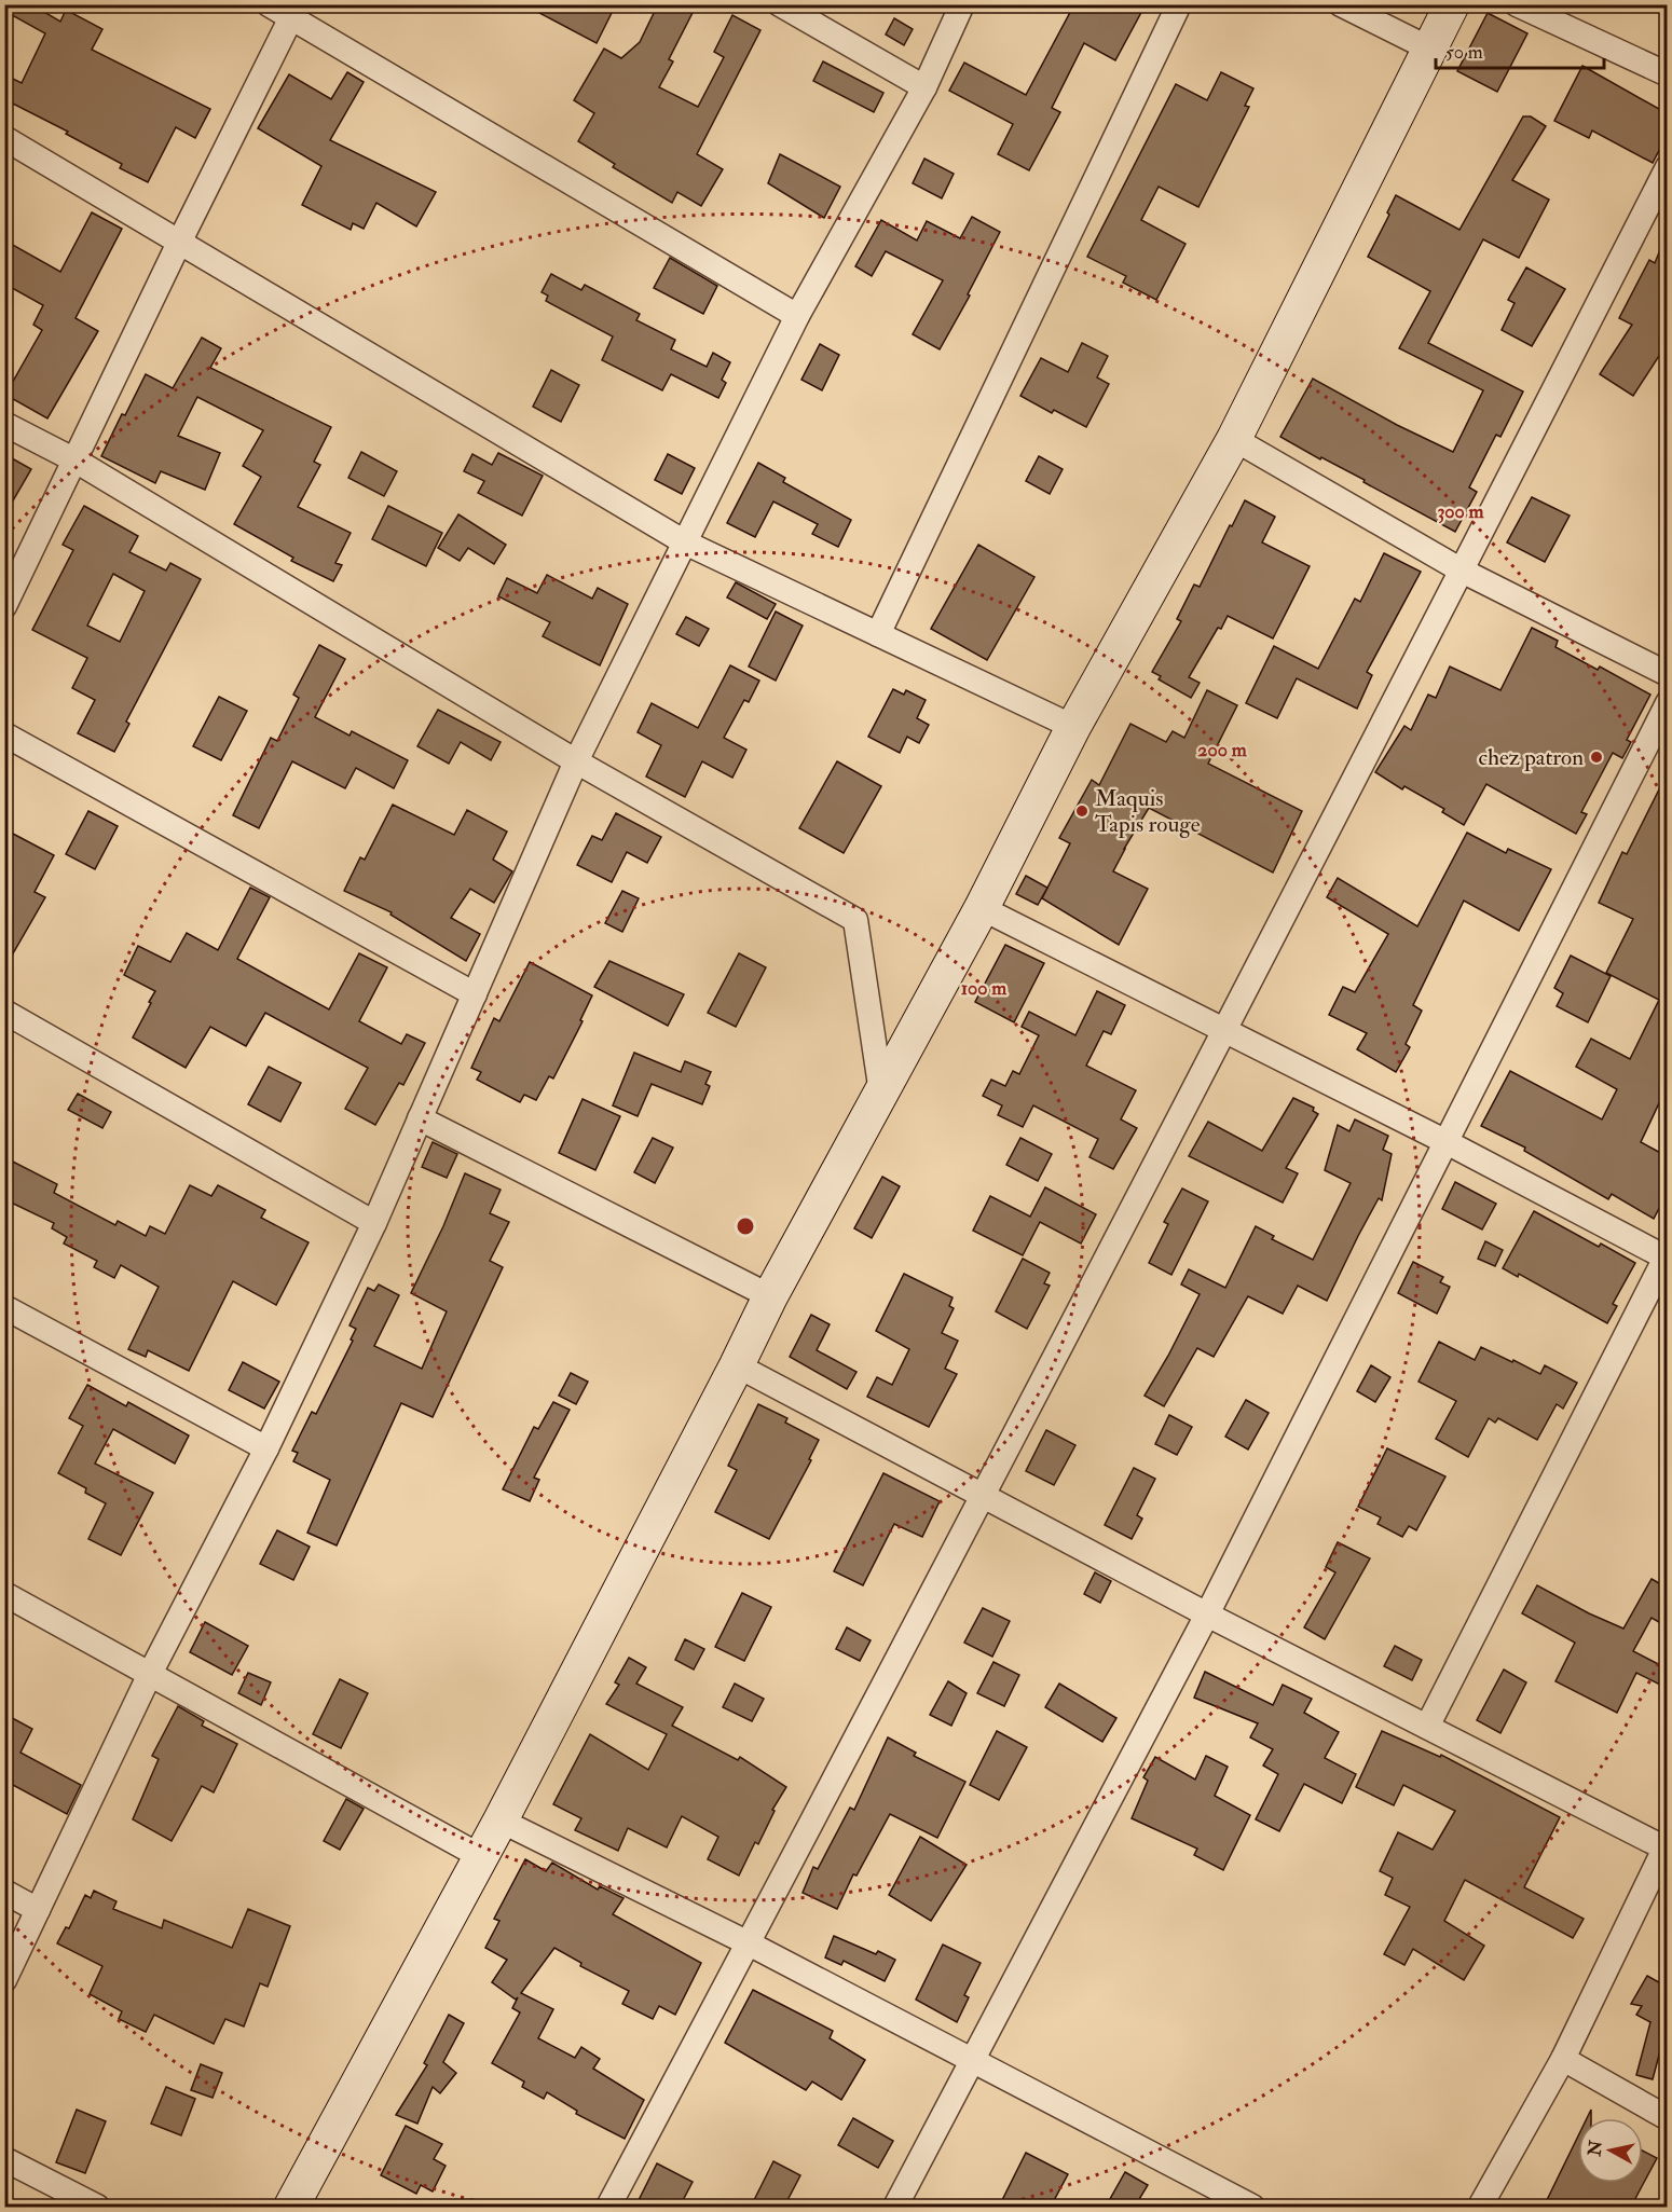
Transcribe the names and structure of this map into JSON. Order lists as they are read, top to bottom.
{
  "places": ["chez patron", "Maquis Tapis rouge"],
  "scale_bar": "50 m",
  "north": "left",
  "rings": ["300 m", "200 m", "100 m"]
}
